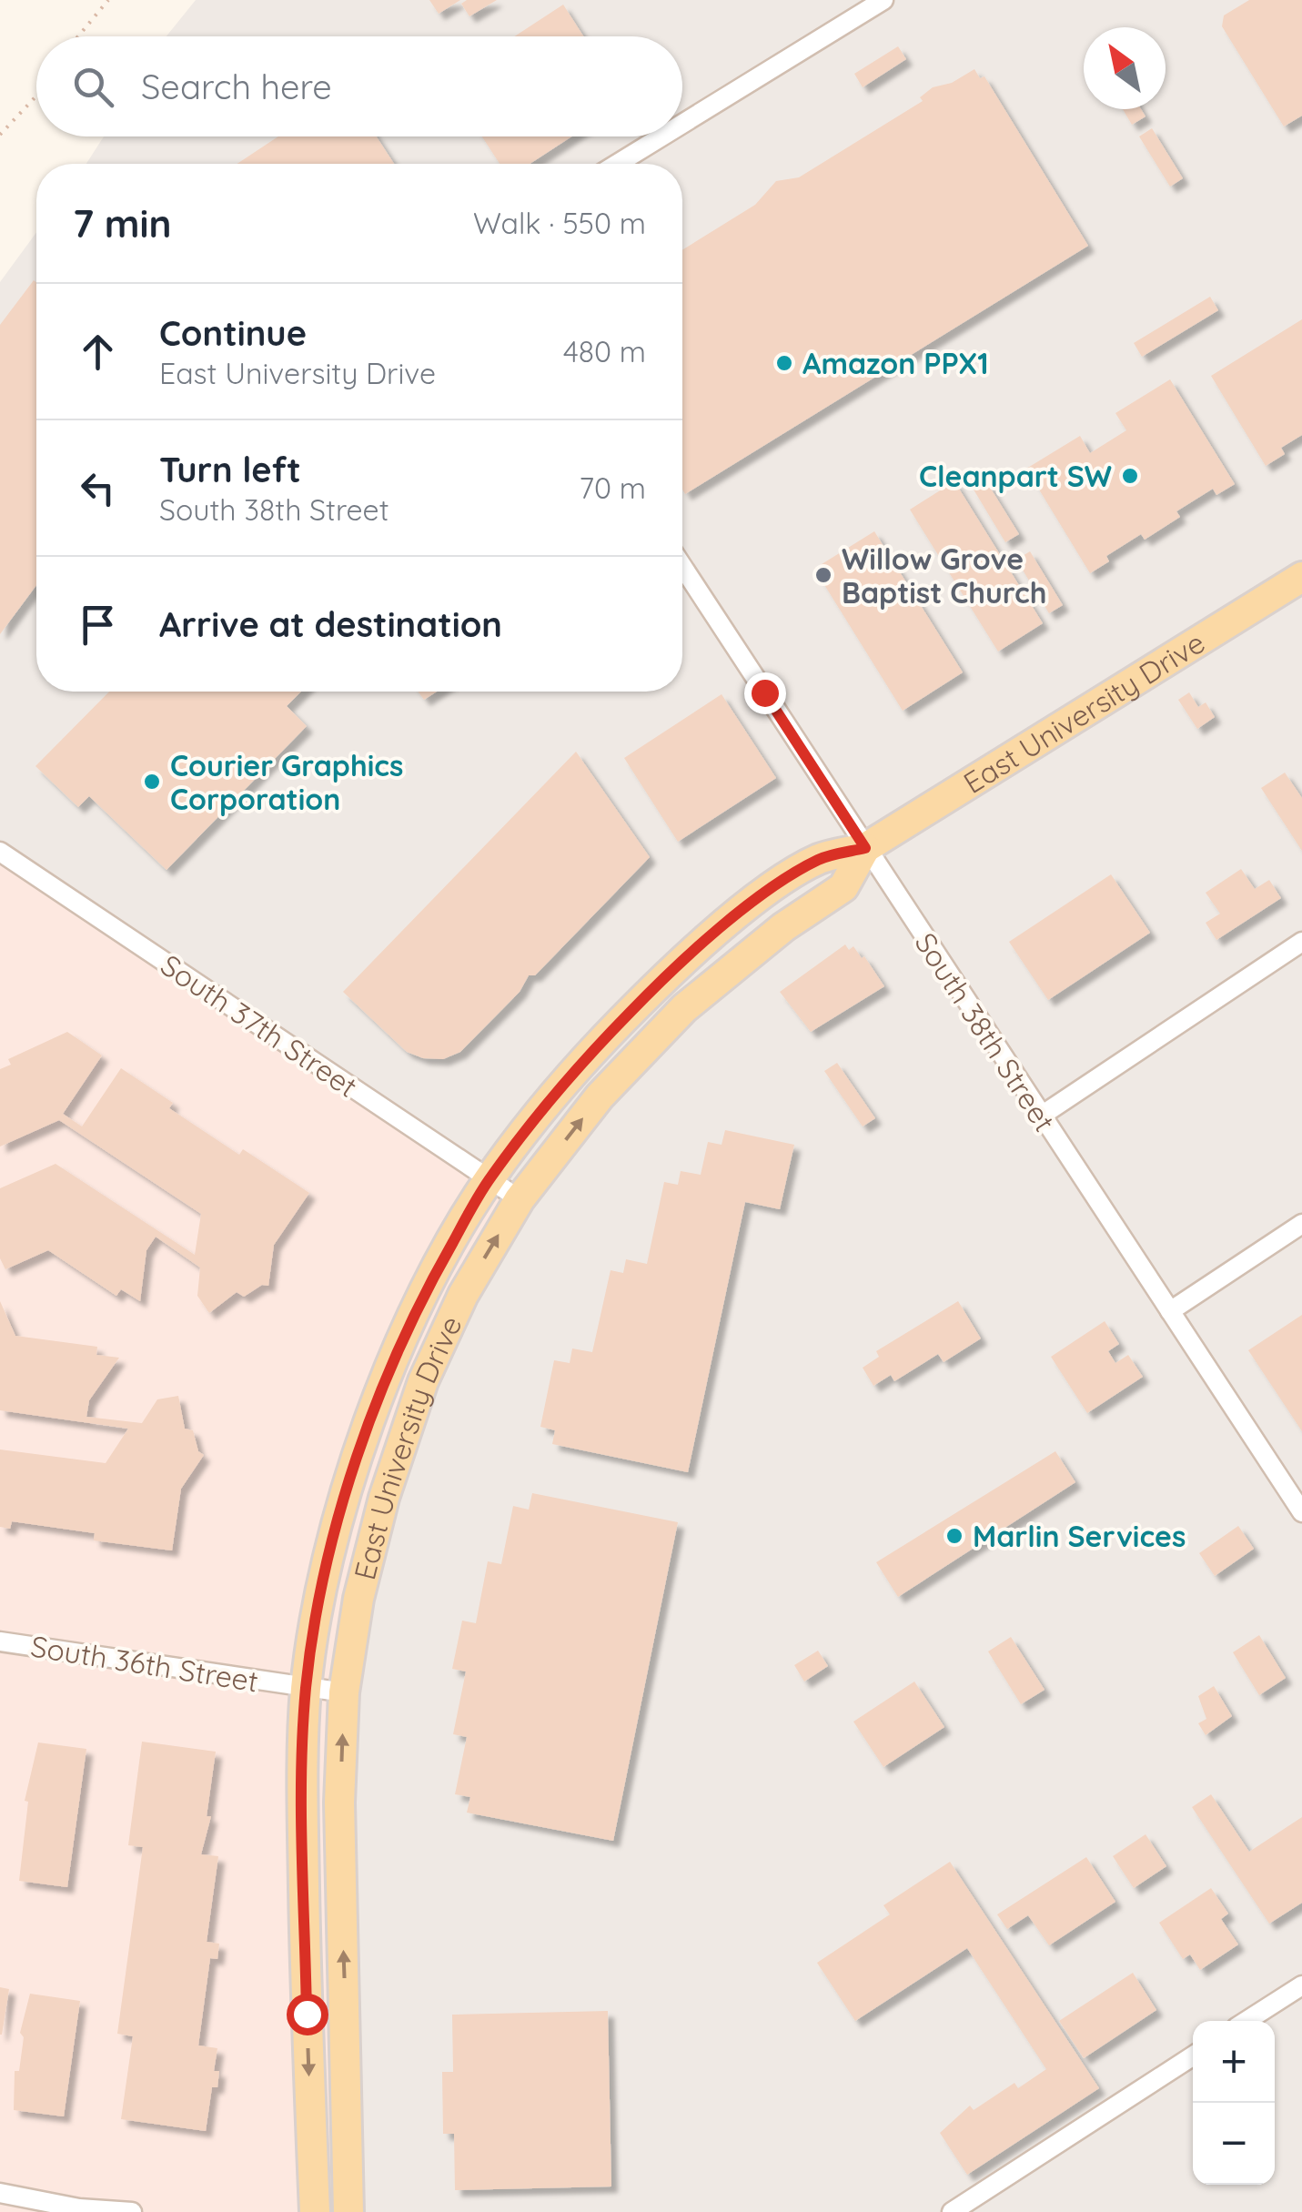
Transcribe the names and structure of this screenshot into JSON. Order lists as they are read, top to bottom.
{
  "streets": {
    "main road": ["East University Drive"],
    "street": ["South 37th Street", "South 38th Street", "South 36th Street"]
  },
  "crossings": [
    ["East University Drive", "South 37th Street"],
    ["East University Drive", "South 38th Street"],
    ["East University Drive", "South 36th Street"]
  ],
  "places": [
    "Amazon PPX1",
    "Cleanpart SW",
    "Willow Grove Baptist Church",
    "Courier Graphics Corporation",
    "Marlin Services"
  ],
  "north": "top left",
  "page": {
    "search": "Search here",
    "heading": ["7 min", "Walk · 550 m"],
    "list": [
      ["Continue", "East University Drive", "480 m"],
      ["Turn left", "South 38th Street", "70 m"],
      "Arrive at destination"
    ],
    "map_buttons": ["+", "−"]
  }
}
